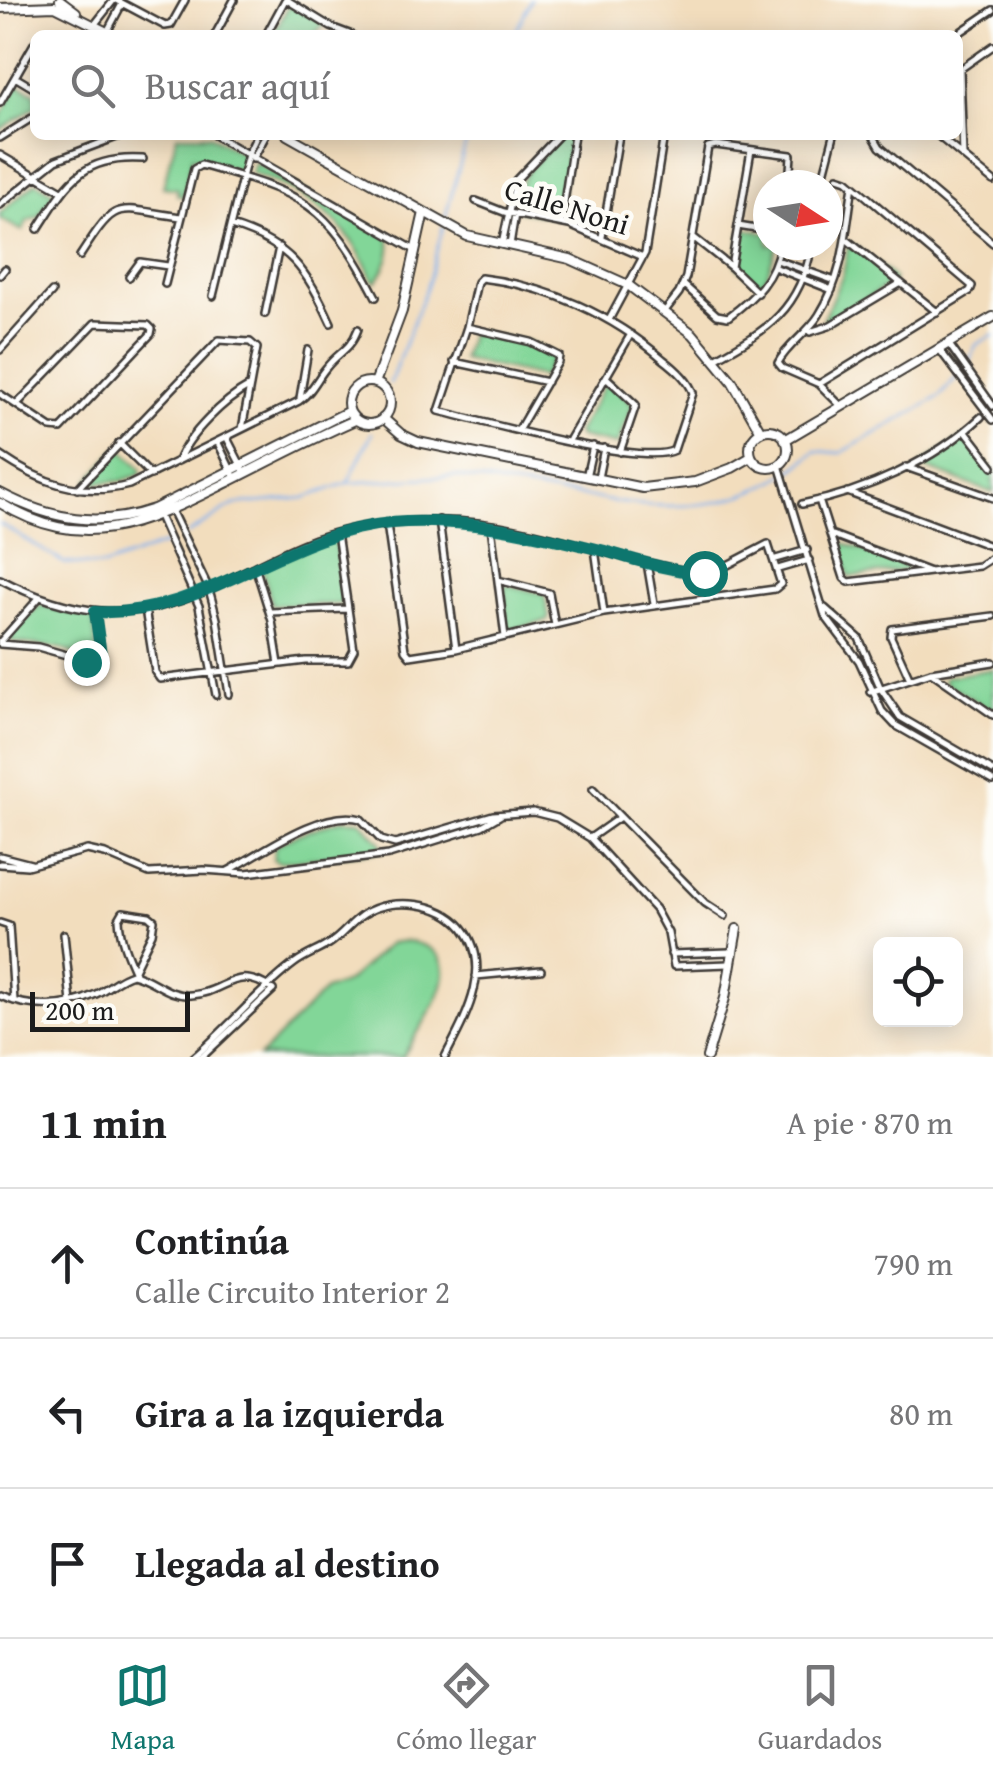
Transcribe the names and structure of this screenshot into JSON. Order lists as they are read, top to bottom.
{
  "streets": {
    "street": ["Calle Noni"]
  },
  "scale_bar": "200 m",
  "north": "right",
  "page": {
    "search": "Buscar aquí",
    "scale": "200 m",
    "heading": ["11 min", "A pie · 870 m"],
    "list": [
      ["Continúa", "Calle Circuito Interior 2", "790 m"],
      ["Gira a la izquierda", "80 m"],
      "Llegada al destino"
    ],
    "nav": ["Mapa", "Cómo llegar", "Guardados"]
  }
}
